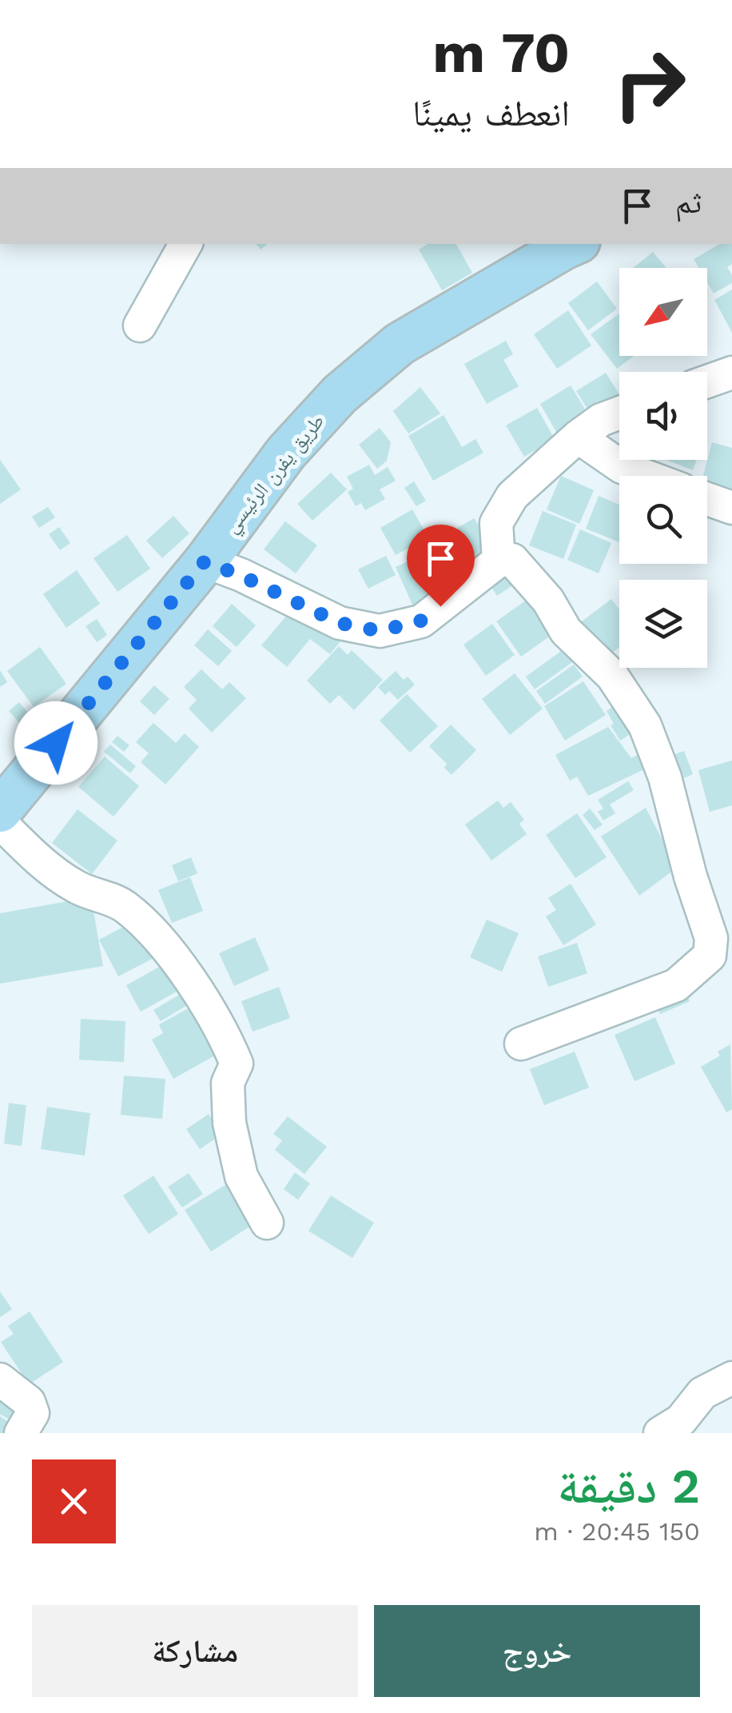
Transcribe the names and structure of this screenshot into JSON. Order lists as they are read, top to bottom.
{
  "streets": {
    "main road": ["طريق يفرن الرئيسي"]
  },
  "north": "bottom left",
  "page": {
    "turn": ["70 m", "انعطف يمينًا"],
    "then": "ثم",
    "heading": ["2 دقيقة", "150 m · 20:45"],
    "buttons": ["خروج", "مشاركة"]
  }
}
